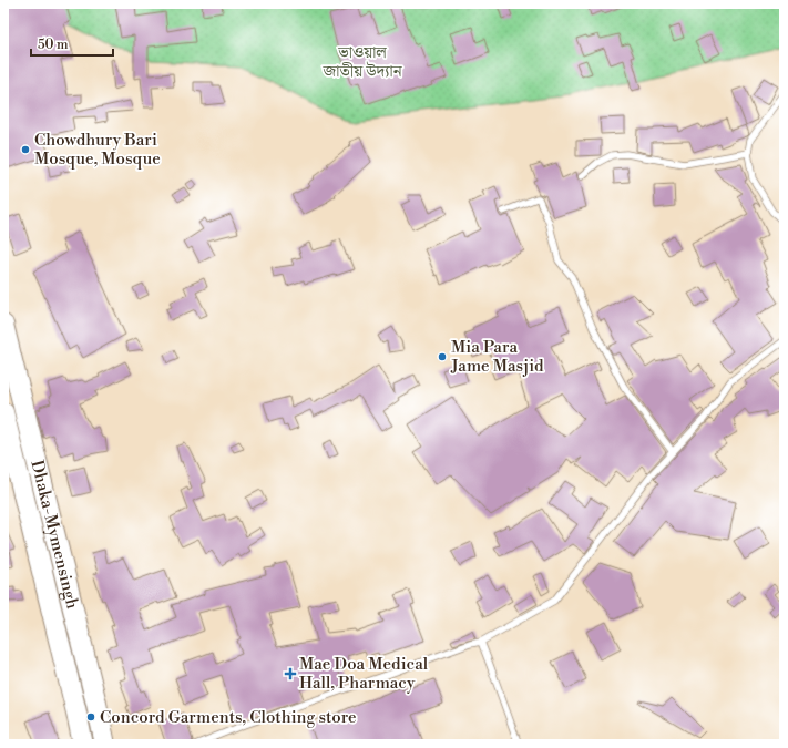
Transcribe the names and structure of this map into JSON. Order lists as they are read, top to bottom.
{
  "streets": {
    "highway": ["Dhaka-Mymensingh"]
  },
  "parks": ["ভাওয়াল জাতীয় উদ্যান"],
  "places": {
    "other": ["Chowdhury Bari Mosque, Mosque", "Mia Para Jame Masjid", "Concord Garments, Clothing store"],
    "health": ["Mae Doa Medical Hall, Pharmacy"]
  },
  "scale_bar": "50 m"
}
